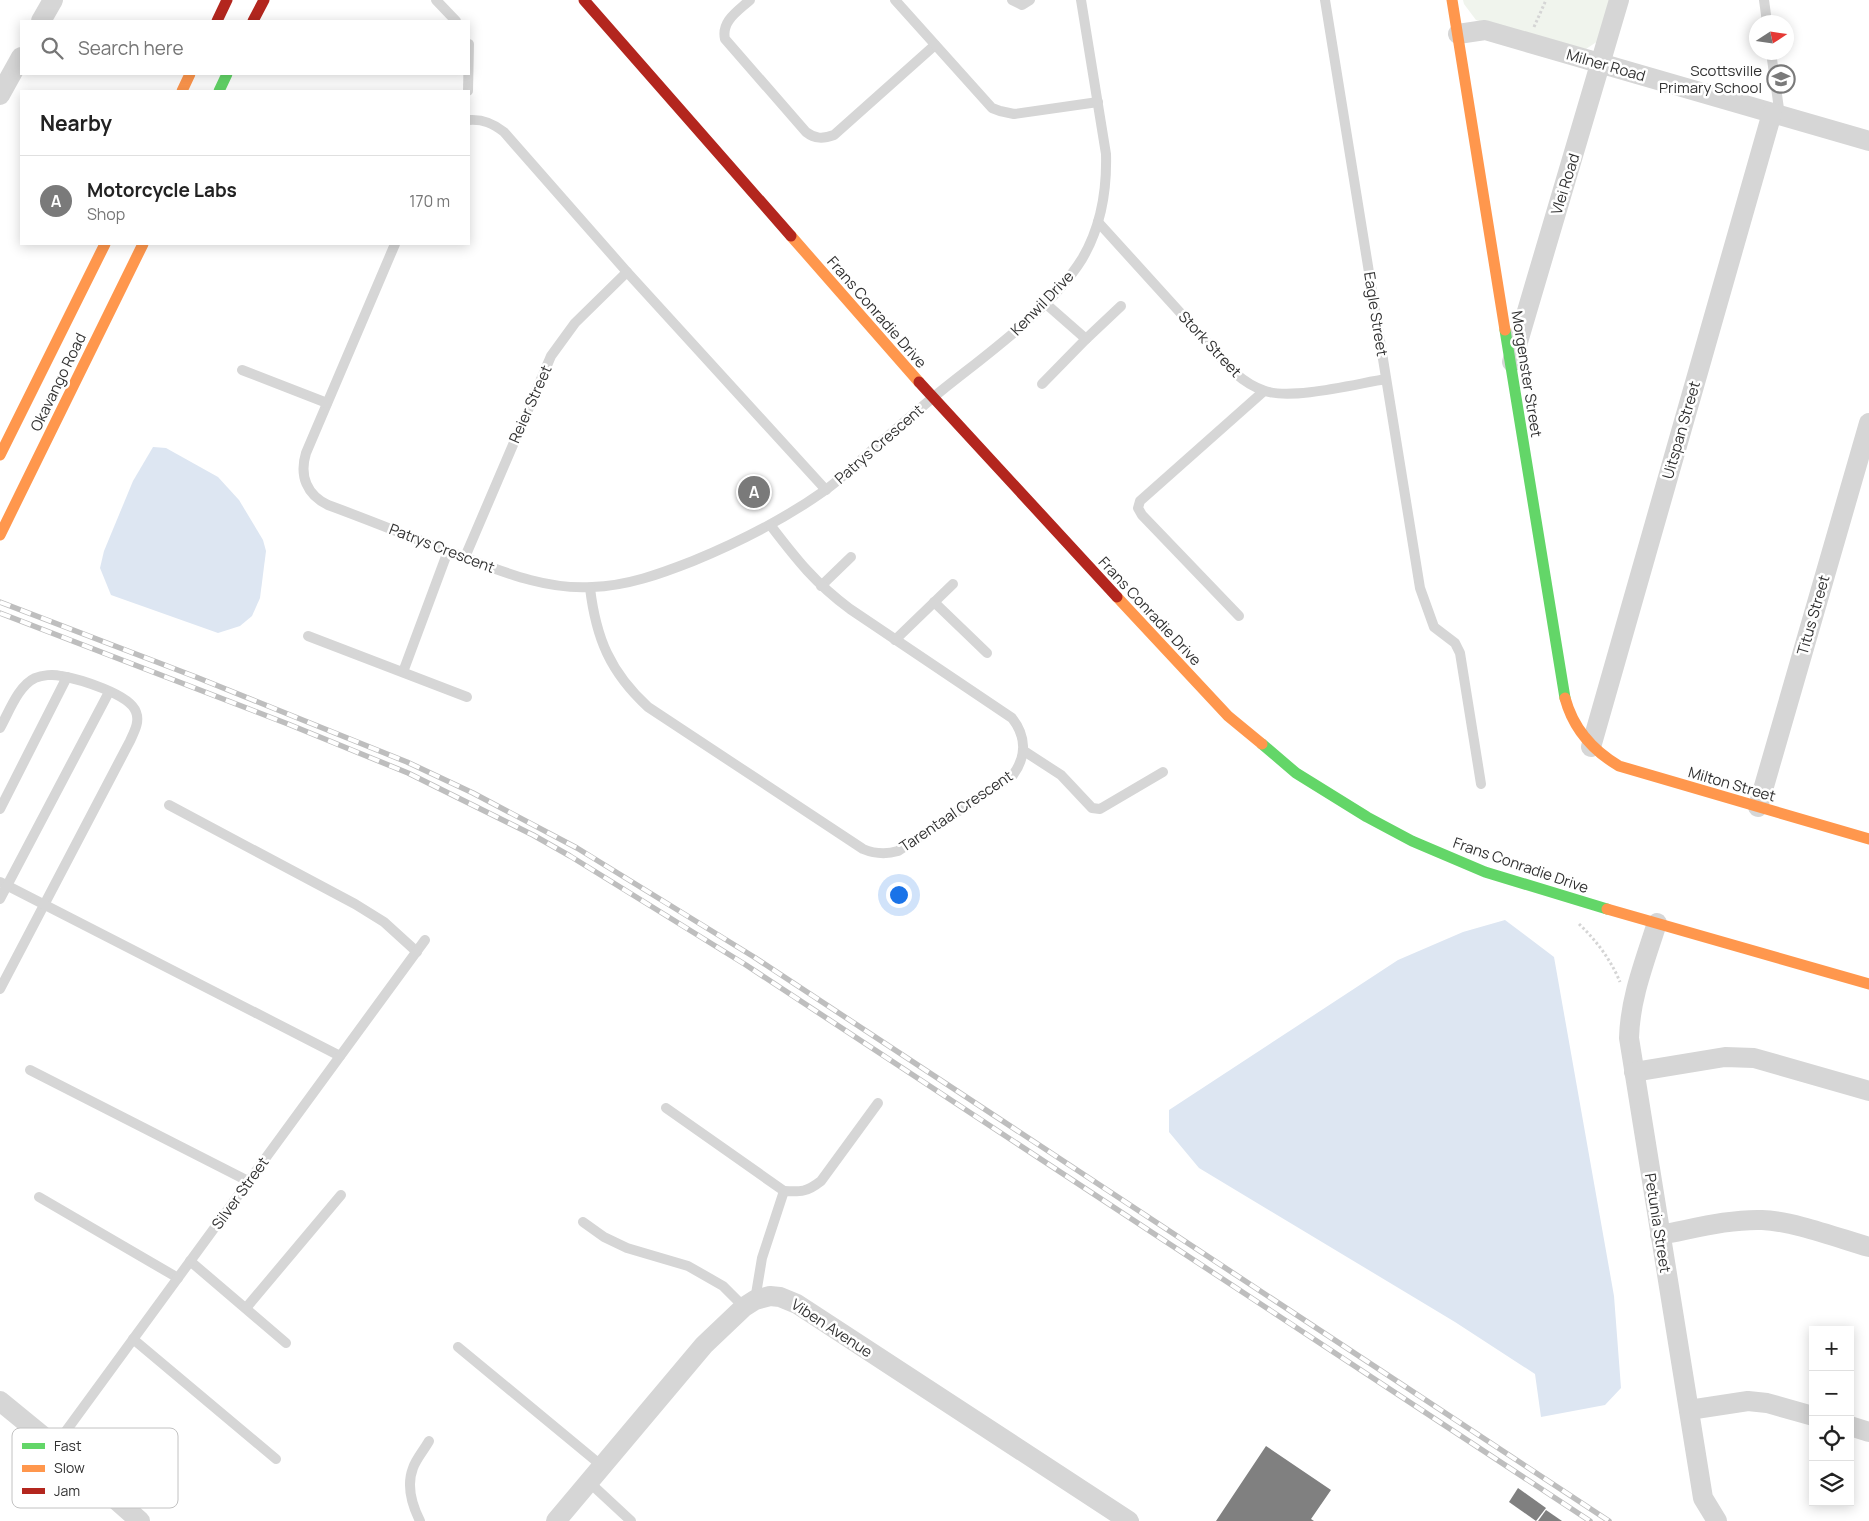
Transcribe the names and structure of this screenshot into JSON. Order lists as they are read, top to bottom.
{
  "streets": {
    "street": [
      "Milner Road",
      "Vlei Road",
      "Frans Conradie Drive",
      "Morgenster Street",
      "Okavango Road",
      "Uitspan Street",
      "Titus Street",
      "Milton Street",
      "Petunia Street",
      "Viben Avenue"
    ],
    "lane": [
      "Kenwil Drive",
      "Eagle Street",
      "Stork Street",
      "Reier Street",
      "Patrys Crescent",
      "Tarentaal Crescent",
      "Silver Street"
    ]
  },
  "crossings": [
    ["Milner Road", "Vlei Road"],
    ["Milner Road", "Morgenster Street"],
    ["Milner Road", "Uitspan Street"],
    ["Vlei Road", "Morgenster Street"],
    ["Kenwil Drive", "Frans Conradie Drive"],
    ["Kenwil Drive", "Stork Street"],
    ["Kenwil Drive", "Patrys Crescent"],
    ["Frans Conradie Drive", "Patrys Crescent"],
    ["Frans Conradie Drive", "Petunia Street"],
    ["Eagle Street", "Stork Street"],
    ["Morgenster Street", "Uitspan Street"],
    ["Morgenster Street", "Milton Street"],
    ["Reier Street", "Patrys Crescent"],
    ["Uitspan Street", "Milton Street"],
    ["Patrys Crescent", "Tarentaal Crescent"],
    ["Titus Street", "Milton Street"]
  ],
  "places": {
    "school or university": ["Scottsville Primary School"]
  },
  "legend": ["Fast", "Slow", "Jam"],
  "north": "right",
  "page": {
    "search": "Search here",
    "heading": "Nearby",
    "list": [
      {
        "mark": "A",
        "name": "Motorcycle Labs",
        "note": "Shop",
        "value": "170 m"
      }
    ],
    "pins": "A",
    "map_buttons": ["+", "−"]
  }
}
